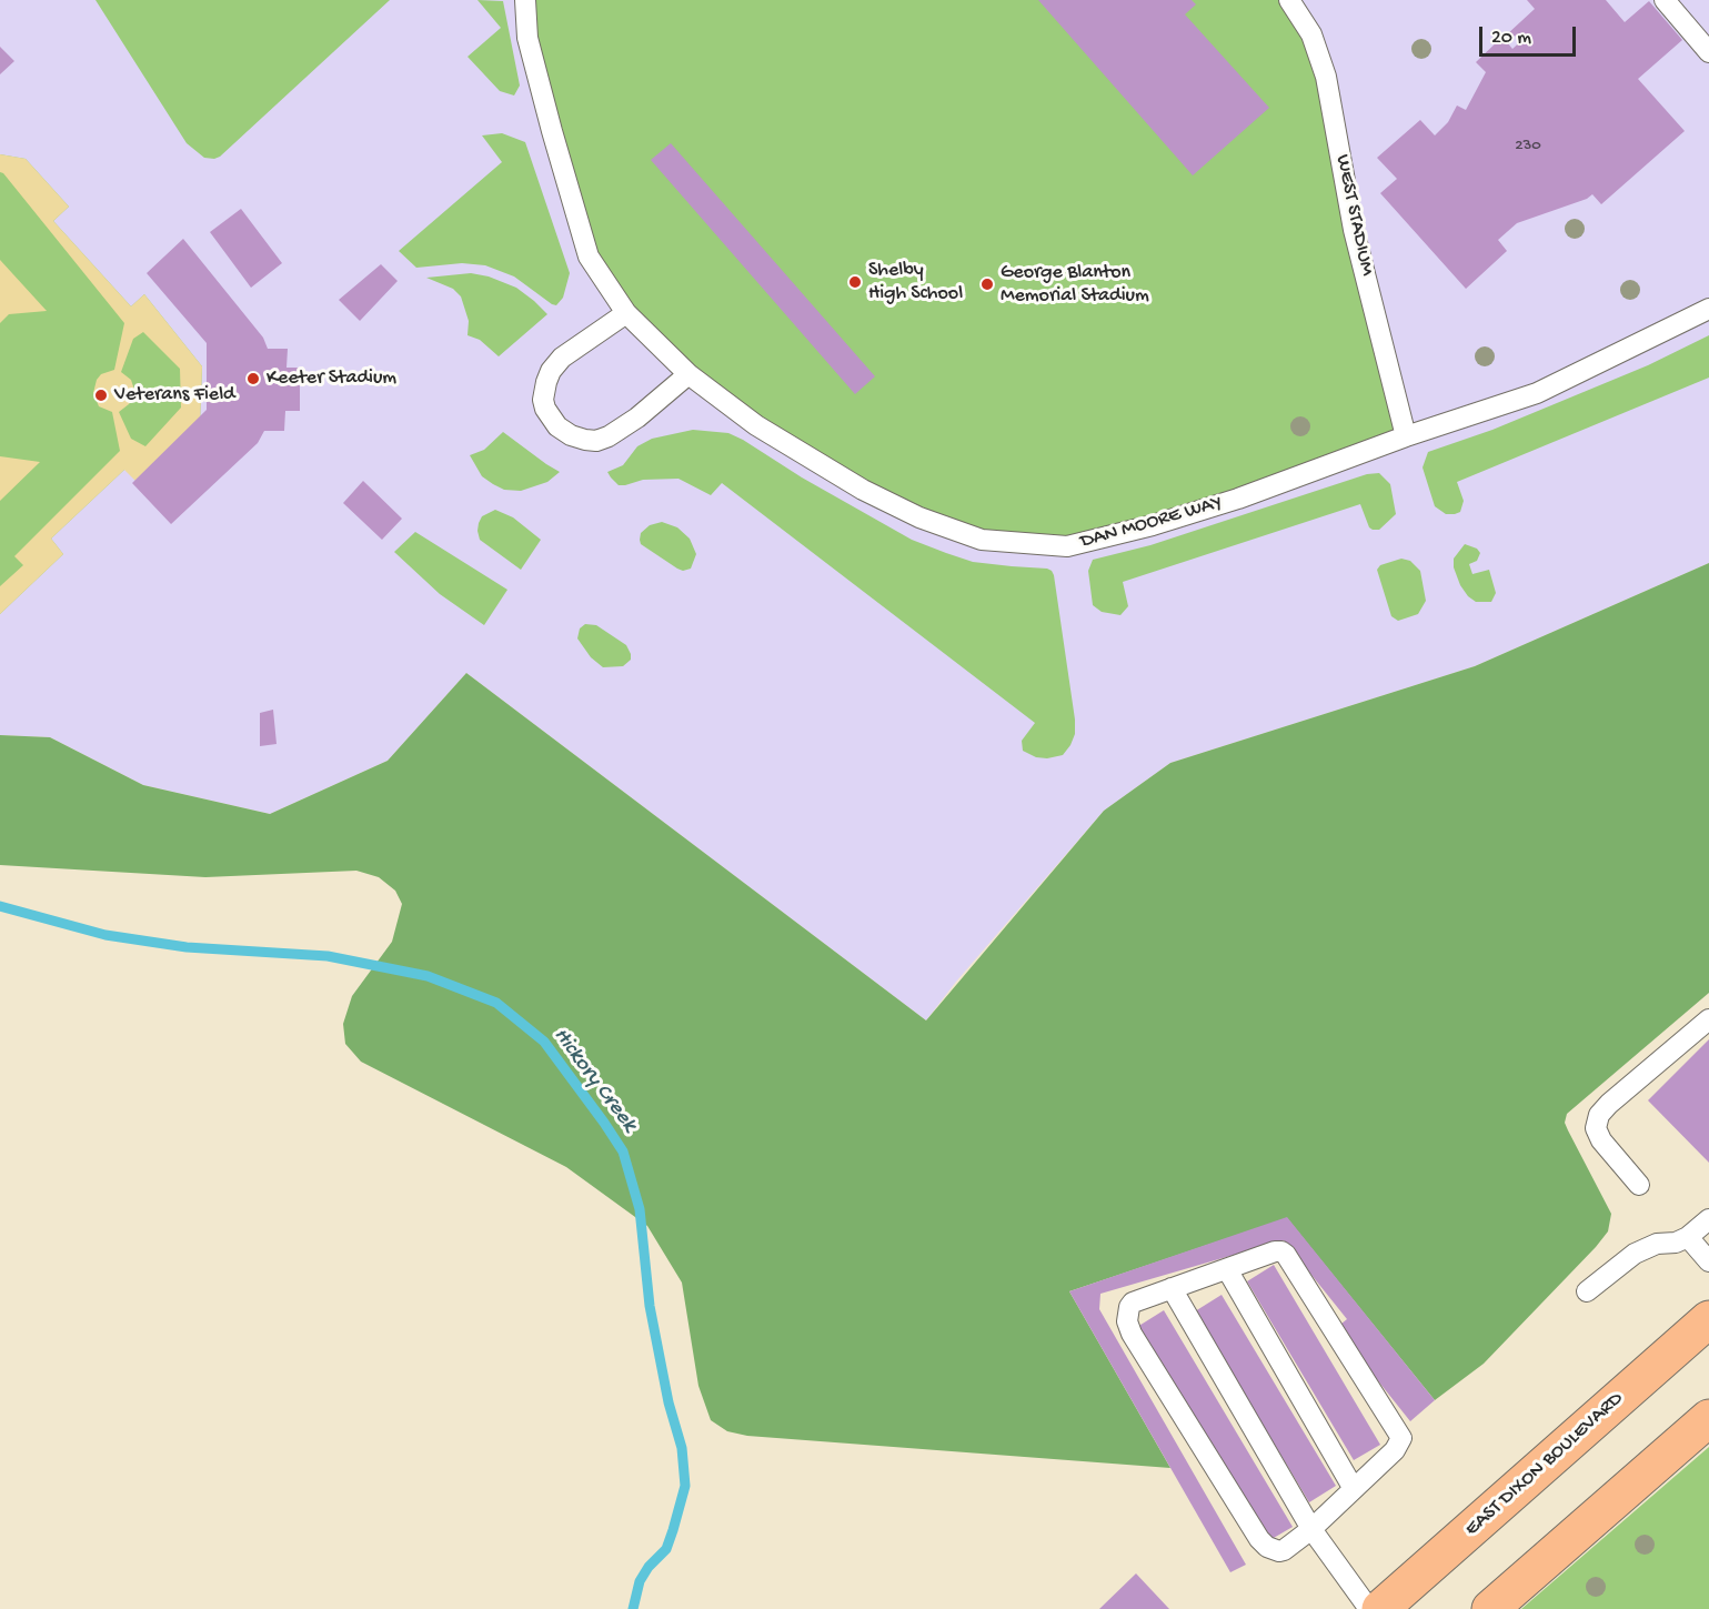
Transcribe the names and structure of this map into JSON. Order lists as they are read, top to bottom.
{
  "streets": {
    "highway": ["EAST DIXON BOULEVARD"],
    "lane": ["WEST STADIUM", "DAN MOORE WAY"]
  },
  "crossings": [
    ["WEST STADIUM", "DAN MOORE WAY"]
  ],
  "water": ["Hickory Creek"],
  "places": [
    "Shelby High School",
    "George Blanton Memorial Stadium",
    "Keeter Stadium",
    "Veterans Field"
  ],
  "house_numbers": ["230"],
  "scale_bar": "20 m"
}
